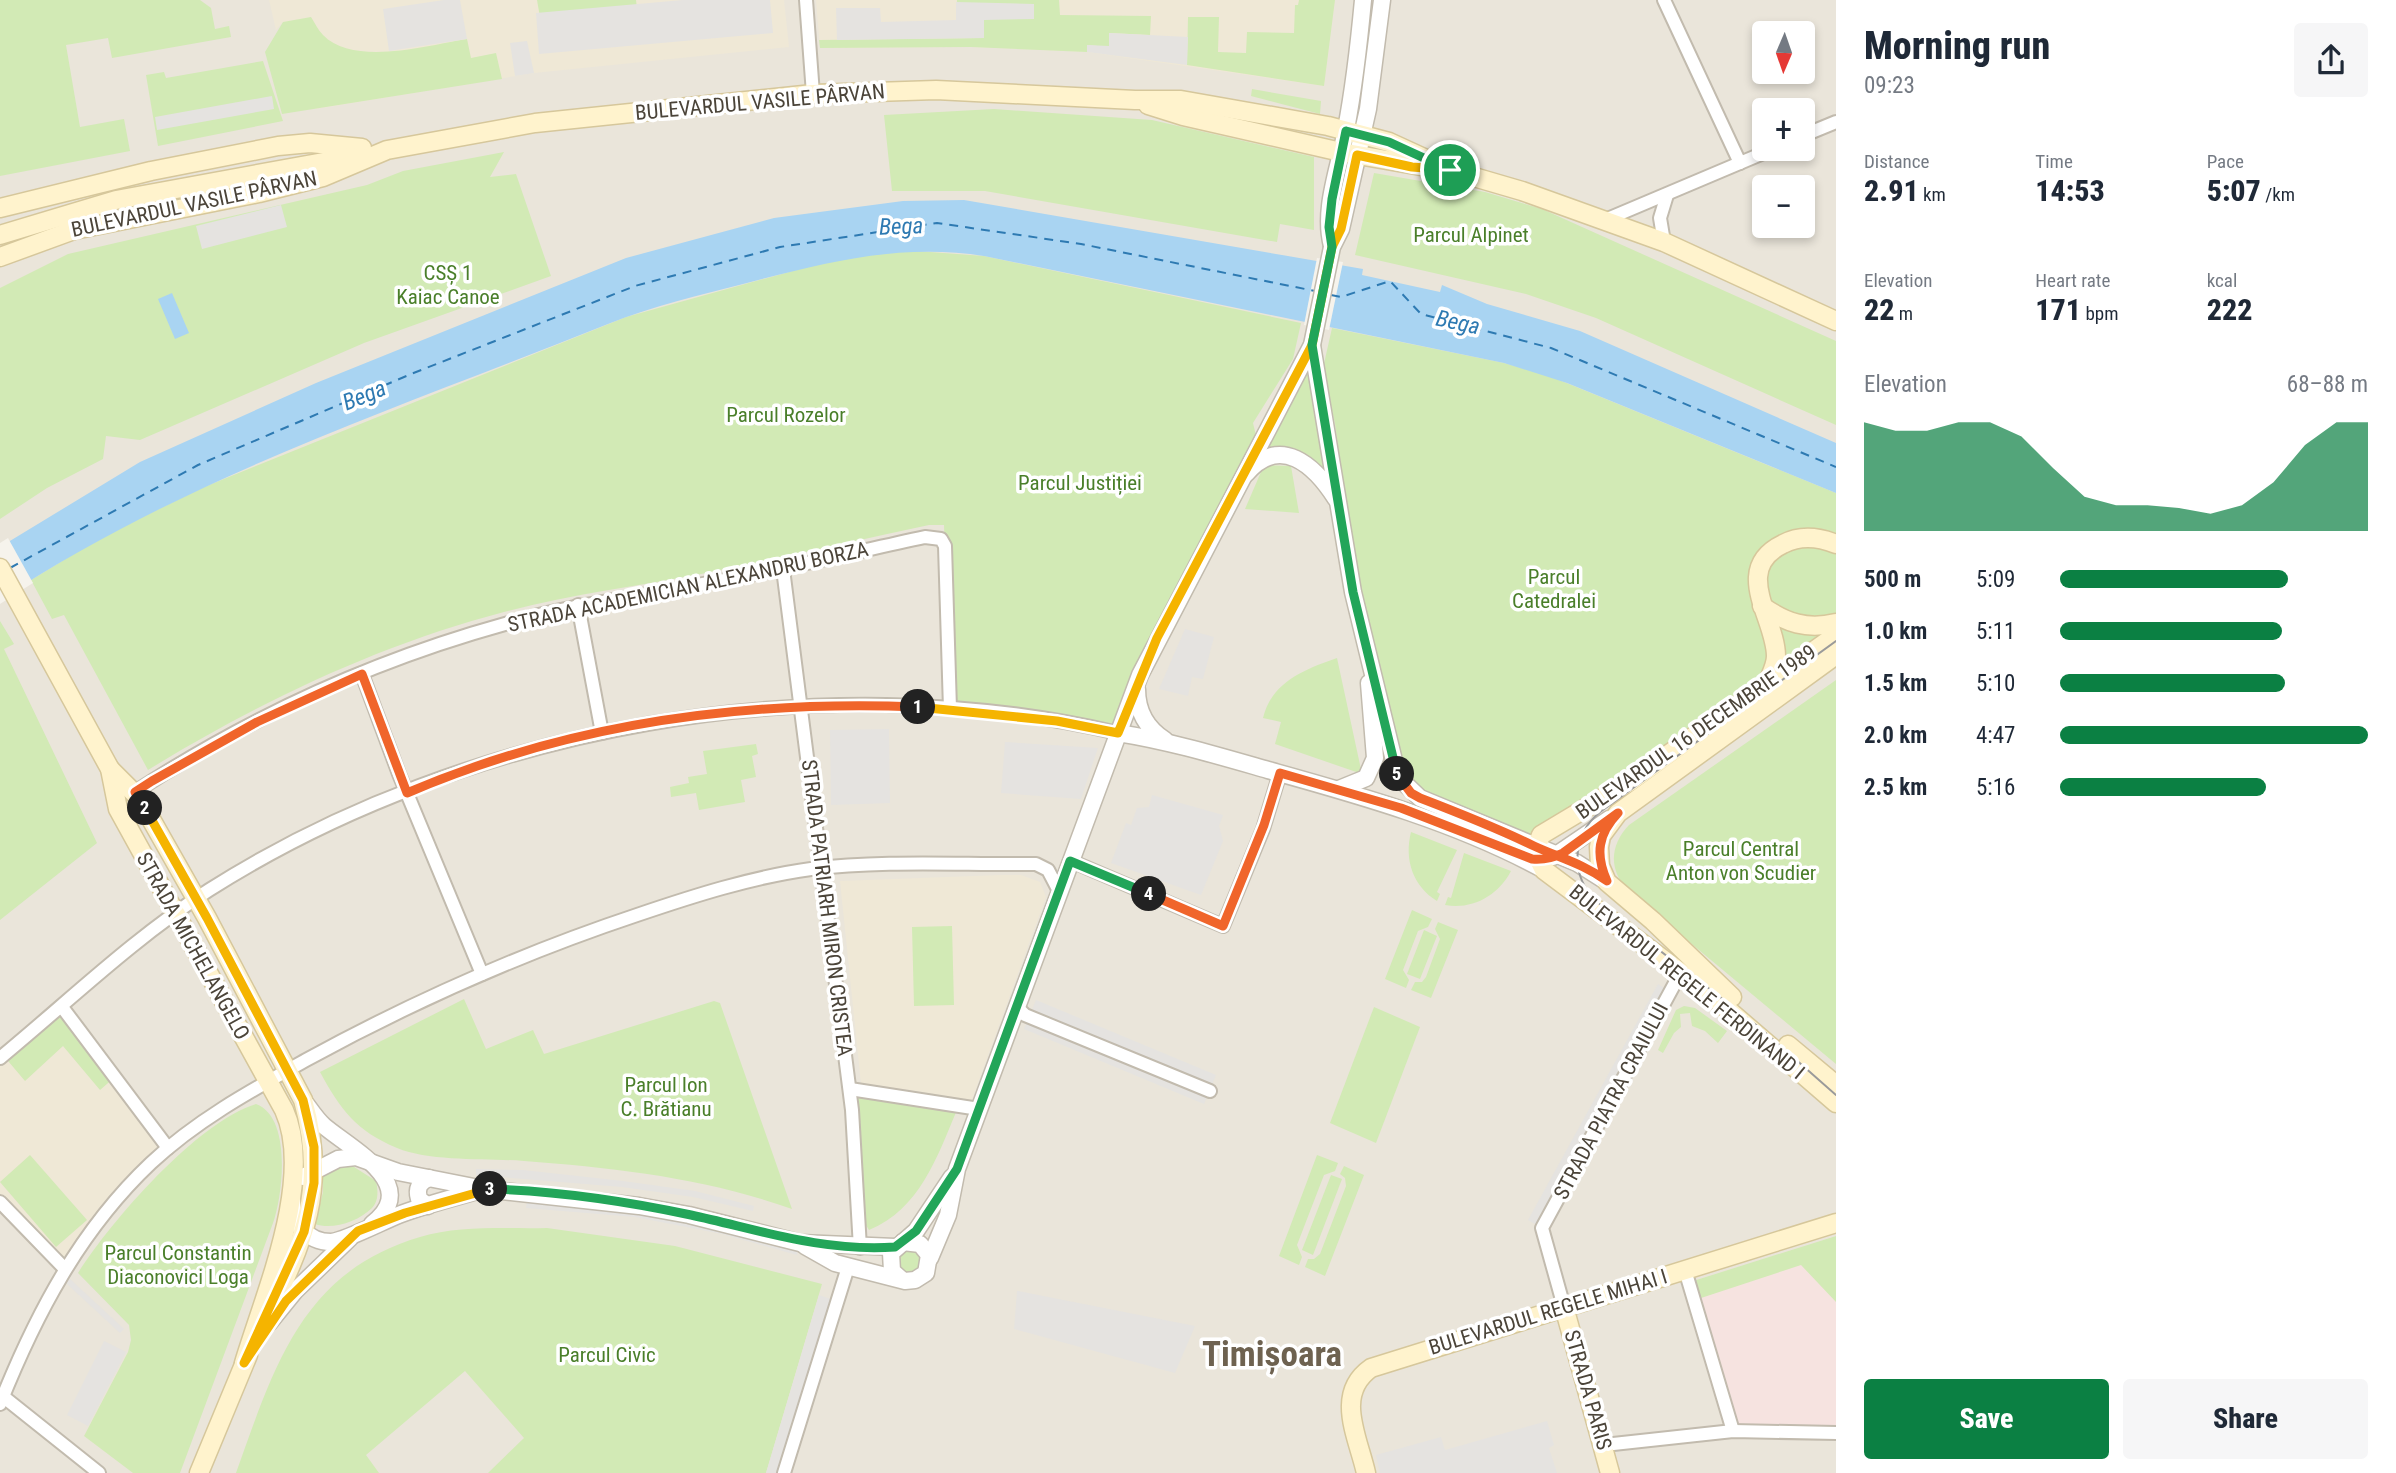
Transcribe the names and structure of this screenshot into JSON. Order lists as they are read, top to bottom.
{
  "streets": {
    "main road": [
      "BULEVARDUL VASILE PÂRVAN",
      "BULEVARDUL 16 DECEMBRIE 1989",
      "STRADA MICHELANGELO",
      "BULEVARDUL REGELE FERDINAND I",
      "BULEVARDUL REGELE MIHAI I",
      "STRADA PARIS"
    ],
    "street": ["STRADA ACADEMICIAN ALEXANDRU BORZA", "STRADA PATRIARH MIRON CRISTEA", "STRADA PIATRA CRAIULUI"]
  },
  "crossings": [
    ["STRADA ACADEMICIAN ALEXANDRU BORZA", "STRADA PATRIARH MIRON CRISTEA"],
    ["STRADA ACADEMICIAN ALEXANDRU BORZA", "STRADA MICHELANGELO"],
    ["BULEVARDUL 16 DECEMBRIE 1989", "BULEVARDUL REGELE FERDINAND I"],
    ["BULEVARDUL REGELE FERDINAND I", "STRADA PIATRA CRAIULUI"],
    ["STRADA PIATRA CRAIULUI", "BULEVARDUL REGELE MIHAI I"],
    ["STRADA PIATRA CRAIULUI", "STRADA PARIS"],
    ["BULEVARDUL REGELE MIHAI I", "STRADA PARIS"]
  ],
  "districts": ["Timișoara"],
  "water": ["Bega"],
  "parks": [
    "Parcul Alpinet",
    "CSȘ 1 Kaiac Canoe",
    "Parcul Rozelor",
    "Parcul Justiției",
    "Parcul Catedralei",
    "Parcul Central Anton von Scudier",
    "Parcul Ion C. Brătianu",
    "Parcul Constantin Diaconovici Loga",
    "Parcul Civic"
  ],
  "north": "bottom",
  "page": {
    "heading": ["Morning run", "09:23"],
    "map_buttons": ["+", "−"],
    "stats": [
      ["Distance", "2.91 km"],
      ["Time", "14:53"],
      ["Pace", "5:07 /km"],
      ["Elevation", "22 m"],
      ["Heart rate", "171 bpm"],
      ["kcal", "222"]
    ],
    "chart": ["Elevation", "68–88 m"],
    "list": [
      {
        "name": "500 m",
        "note": "5:09"
      },
      {
        "name": "1.0 km",
        "note": "5:11"
      },
      {
        "name": "1.5 km",
        "note": "5:10"
      },
      {
        "name": "2.0 km",
        "note": "4:47"
      },
      {
        "name": "2.5 km",
        "note": "5:16"
      }
    ],
    "pins": [
      "1",
      "5",
      "2",
      "4",
      "3"
    ],
    "buttons": ["Save", "Share"]
  }
}
